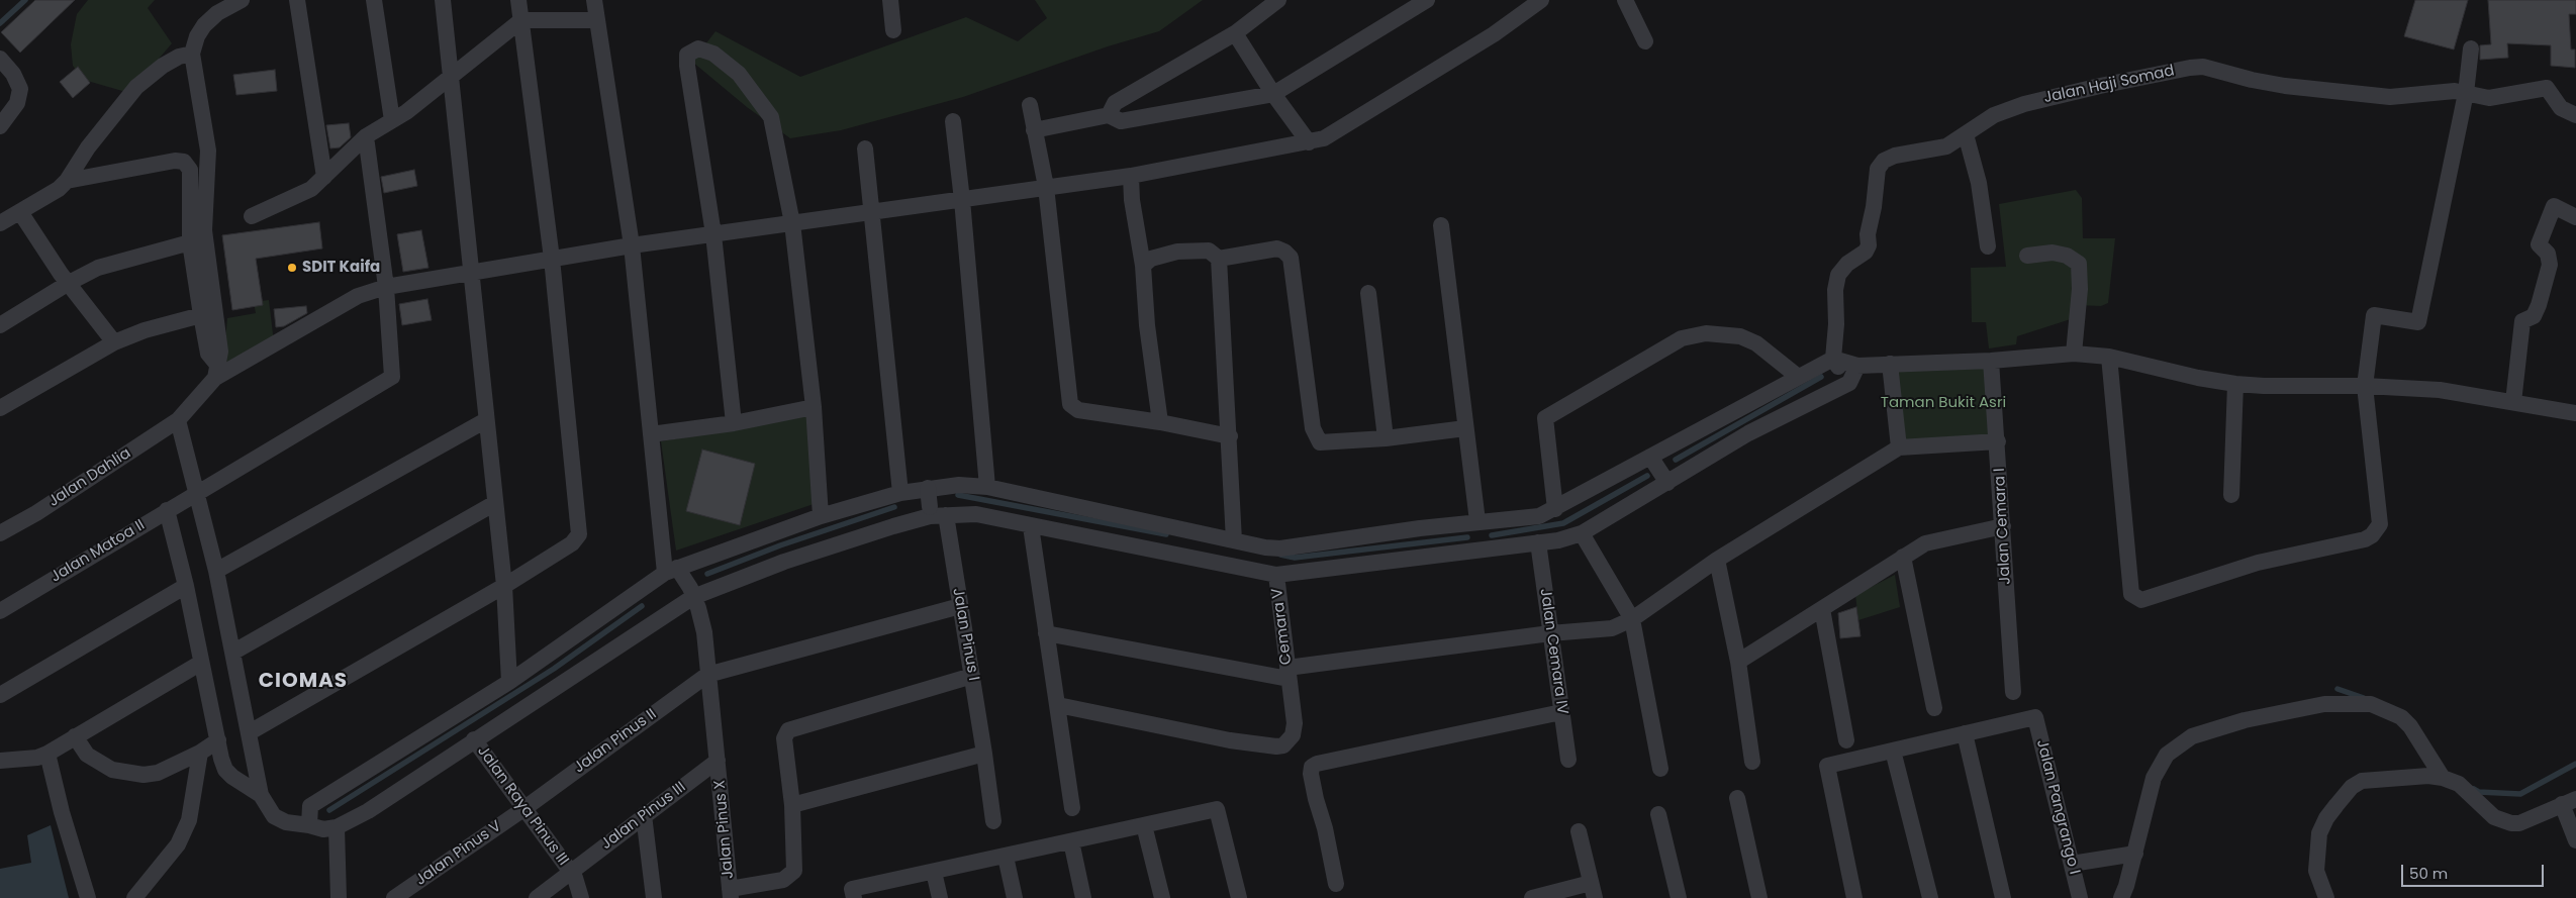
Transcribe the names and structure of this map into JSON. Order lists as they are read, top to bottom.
{
  "streets": {
    "street": [
      "Jalan Haji Somad",
      "Jalan Dahlia",
      "Jalan Cemara I",
      "Jalan Matoa II",
      "Cemara V",
      "Jalan Pinus I",
      "Jalan Cemara IV",
      "Jalan Pinus II",
      "Jalan Raya Pinus III",
      "Jalan Pangrango I",
      "Jalan Pinus III",
      "Jalan Pinus X",
      "Jalan Pinus V"
    ]
  },
  "crossings": [
    ["Jalan Dahlia", "Jalan Matoa II"],
    ["Jalan Dahlia", "Jalan Pinus X"],
    ["Jalan Pinus II", "Jalan Raya Pinus III"],
    ["Jalan Pinus II", "Jalan Pinus X"],
    ["Jalan Pinus II", "Jalan Pinus V"],
    ["Jalan Raya Pinus III", "Jalan Pinus III"],
    ["Jalan Raya Pinus III", "Jalan Pinus V"],
    ["Jalan Pinus III", "Jalan Pinus X"]
  ],
  "districts": ["CIOMAS"],
  "parks": ["Taman Bukit Asri"],
  "places": ["SDIT Kaifa"],
  "scale_bar": "50 m"
}
